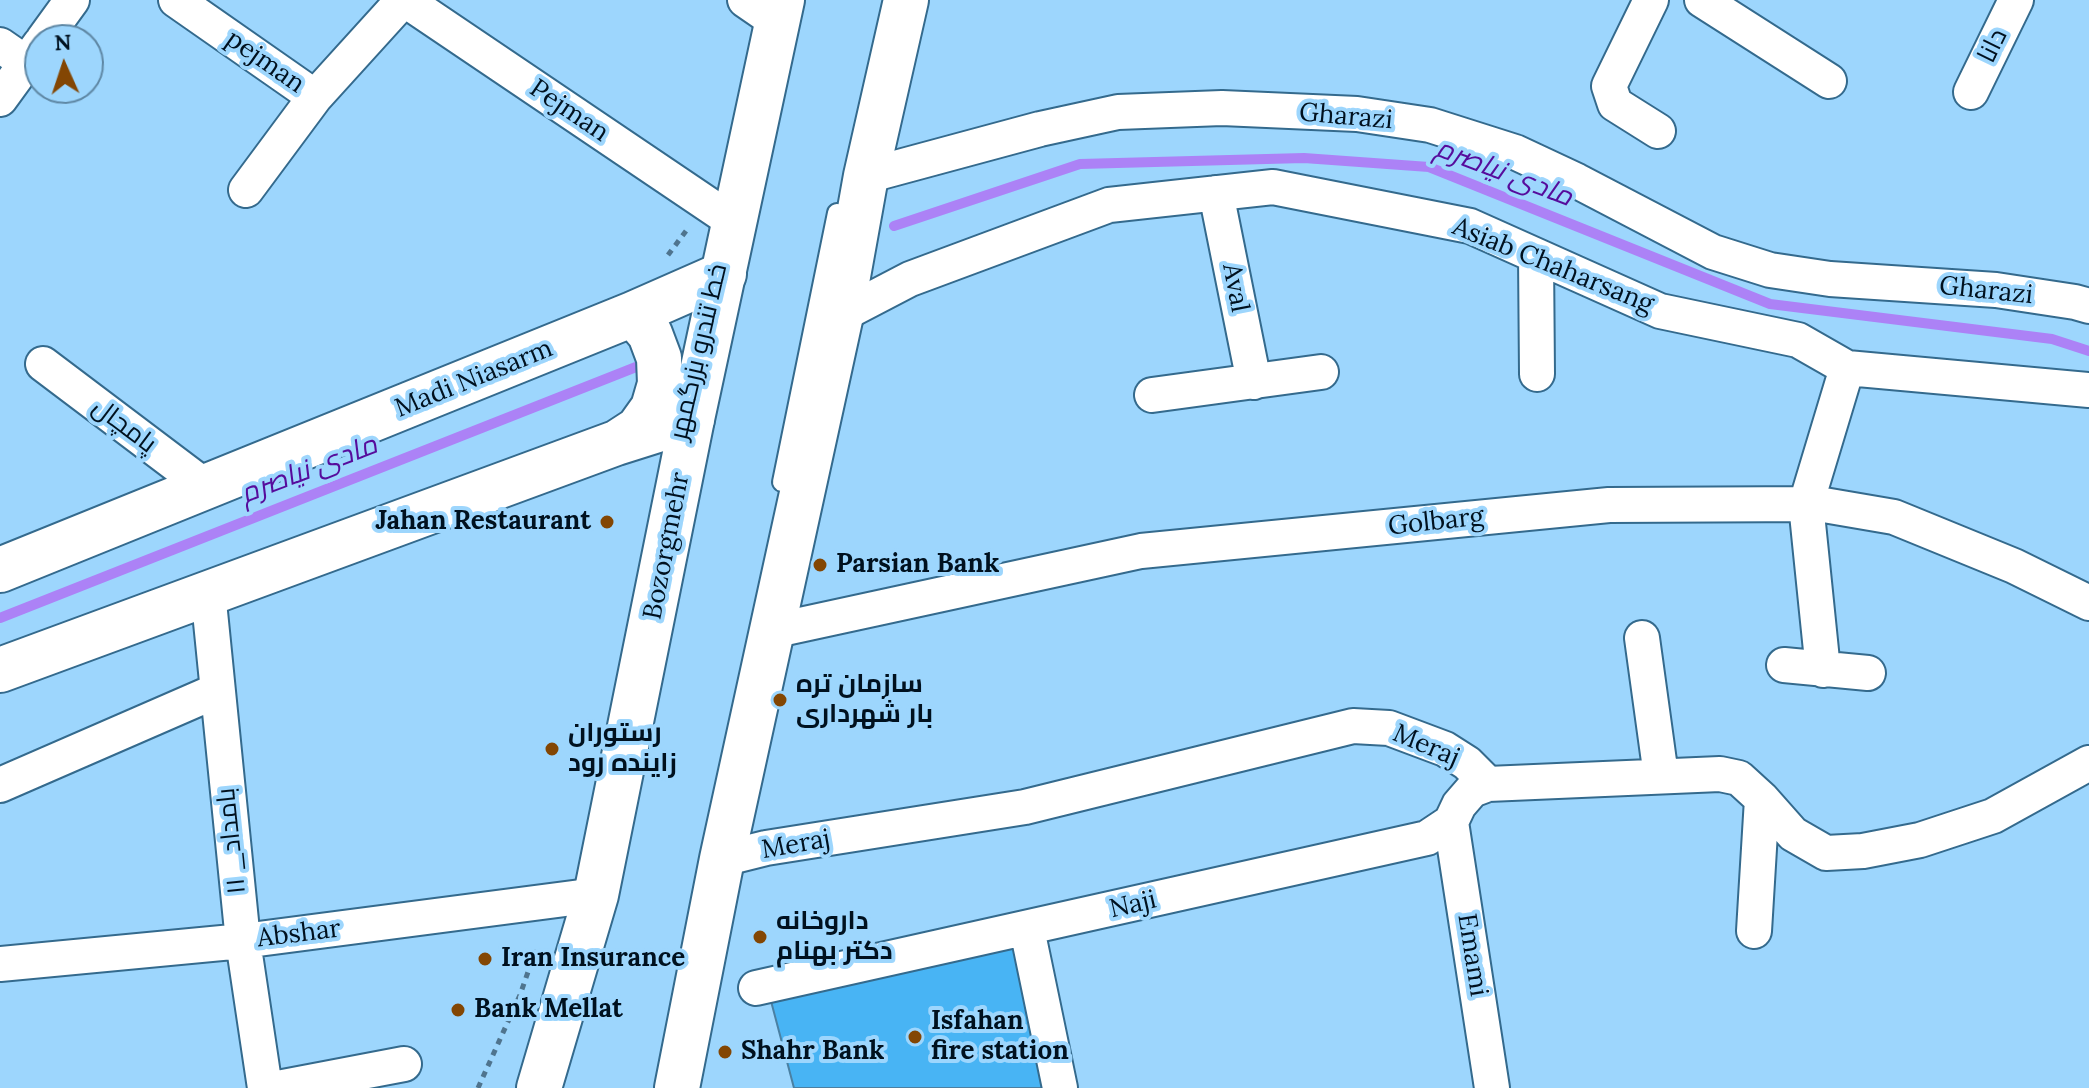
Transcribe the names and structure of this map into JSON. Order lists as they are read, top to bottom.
{
  "streets": {
    "main road": ["Madi Niasarm", "Bozorgmehr"],
    "street": [
      "دانا",
      "pejman",
      "Pejman",
      "Gharazi",
      "Asiab Chaharsang",
      "Aval",
      "پامچال",
      "Golbarg",
      "Meraj",
      "۱۱ _بامداد",
      "Naji",
      "Abshar",
      "Emami"
    ],
    "lane": ["خط تندرو بزرگمهر"]
  },
  "crossings": [
    ["pejman", "Pejman"],
    ["Pejman", "Bozorgmehr"],
    ["Asiab Chaharsang", "Aval"],
    ["Madi Niasarm", "پامچال"],
    ["Madi Niasarm", "Bozorgmehr"],
    ["Bozorgmehr", "Abshar"],
    ["Meraj", "Naji"],
    ["۱۱ _بامداد", "Abshar"],
    ["Naji", "Emami"]
  ],
  "water": ["مادی نیاصرم"],
  "places": [
    "Jahan Restaurant",
    "Parsian Bank",
    "سازمان تره بار شهرداری",
    "رستوران زاینده رود",
    "داروخانه دکتر بهنام",
    "Iran Insurance",
    "Bank Mellat",
    "Isfahan fire station",
    "Shahr Bank"
  ],
  "north": "top"
}
